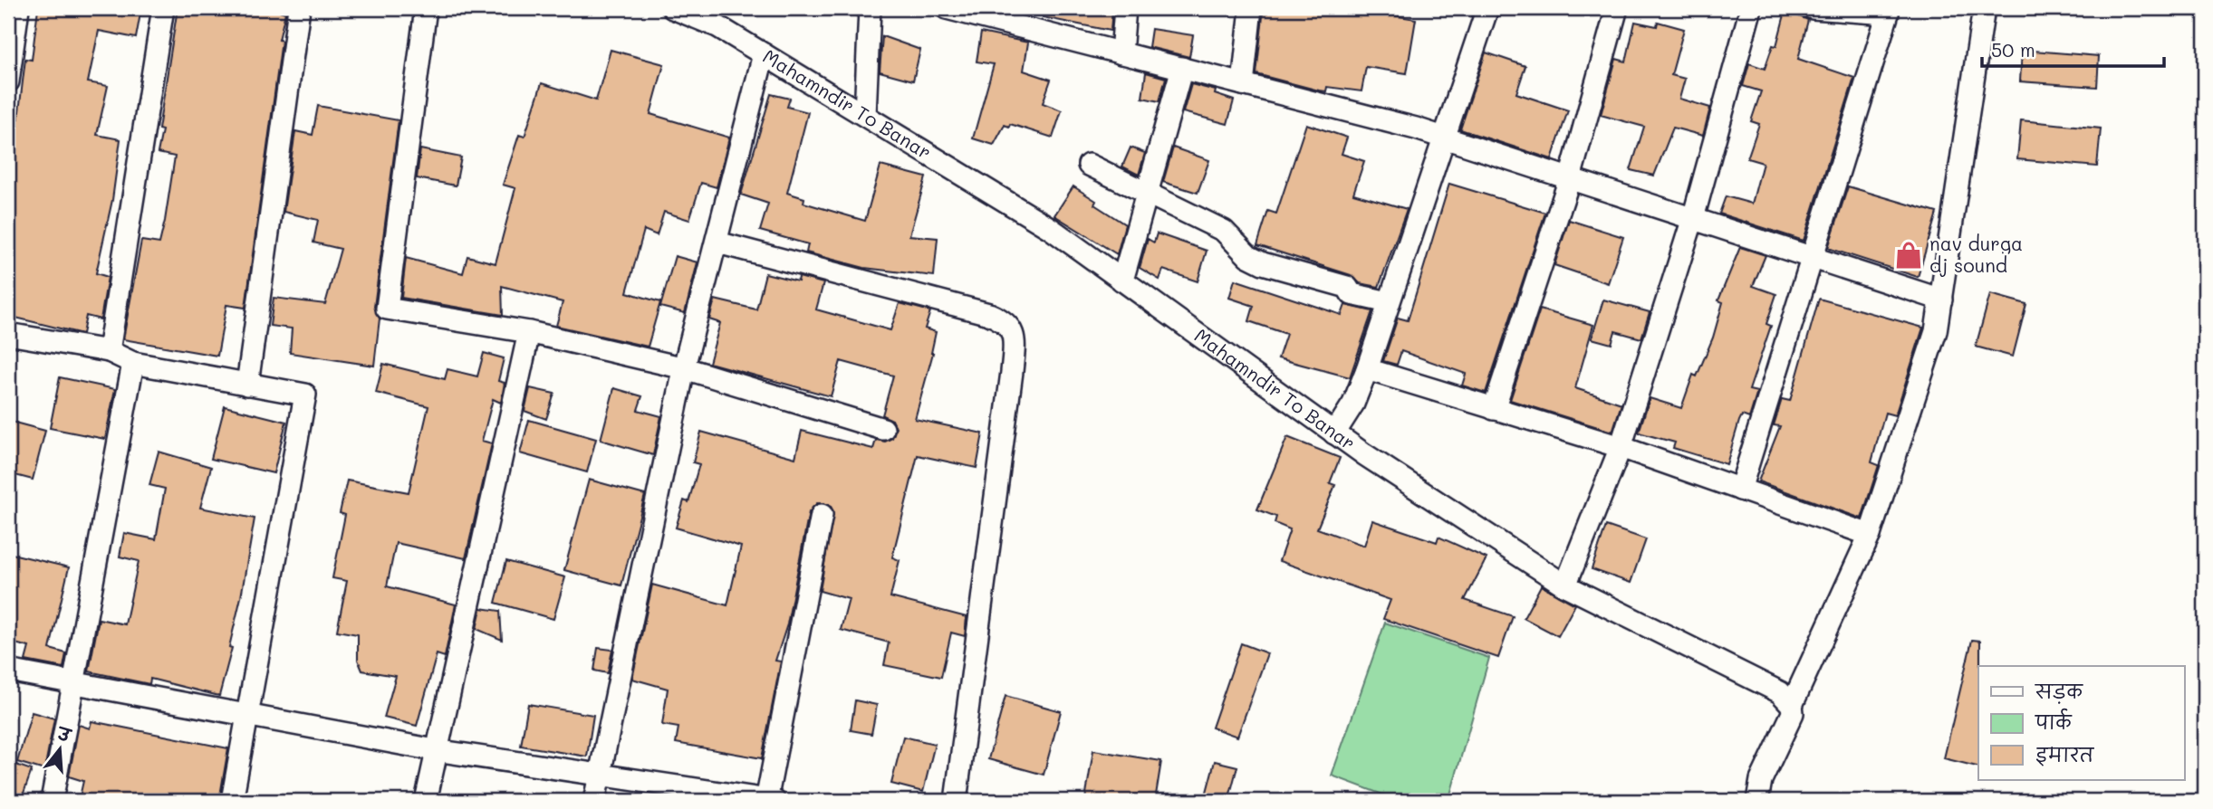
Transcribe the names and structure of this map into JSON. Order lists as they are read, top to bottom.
{
  "streets": {
    "street": ["Mahamndir To Banar"]
  },
  "places": {
    "shop": ["nav durga dj sound"]
  },
  "legend": ["सड़क", "पार्क", "इमारत"],
  "scale_bar": "50 m",
  "north": "top"
}
